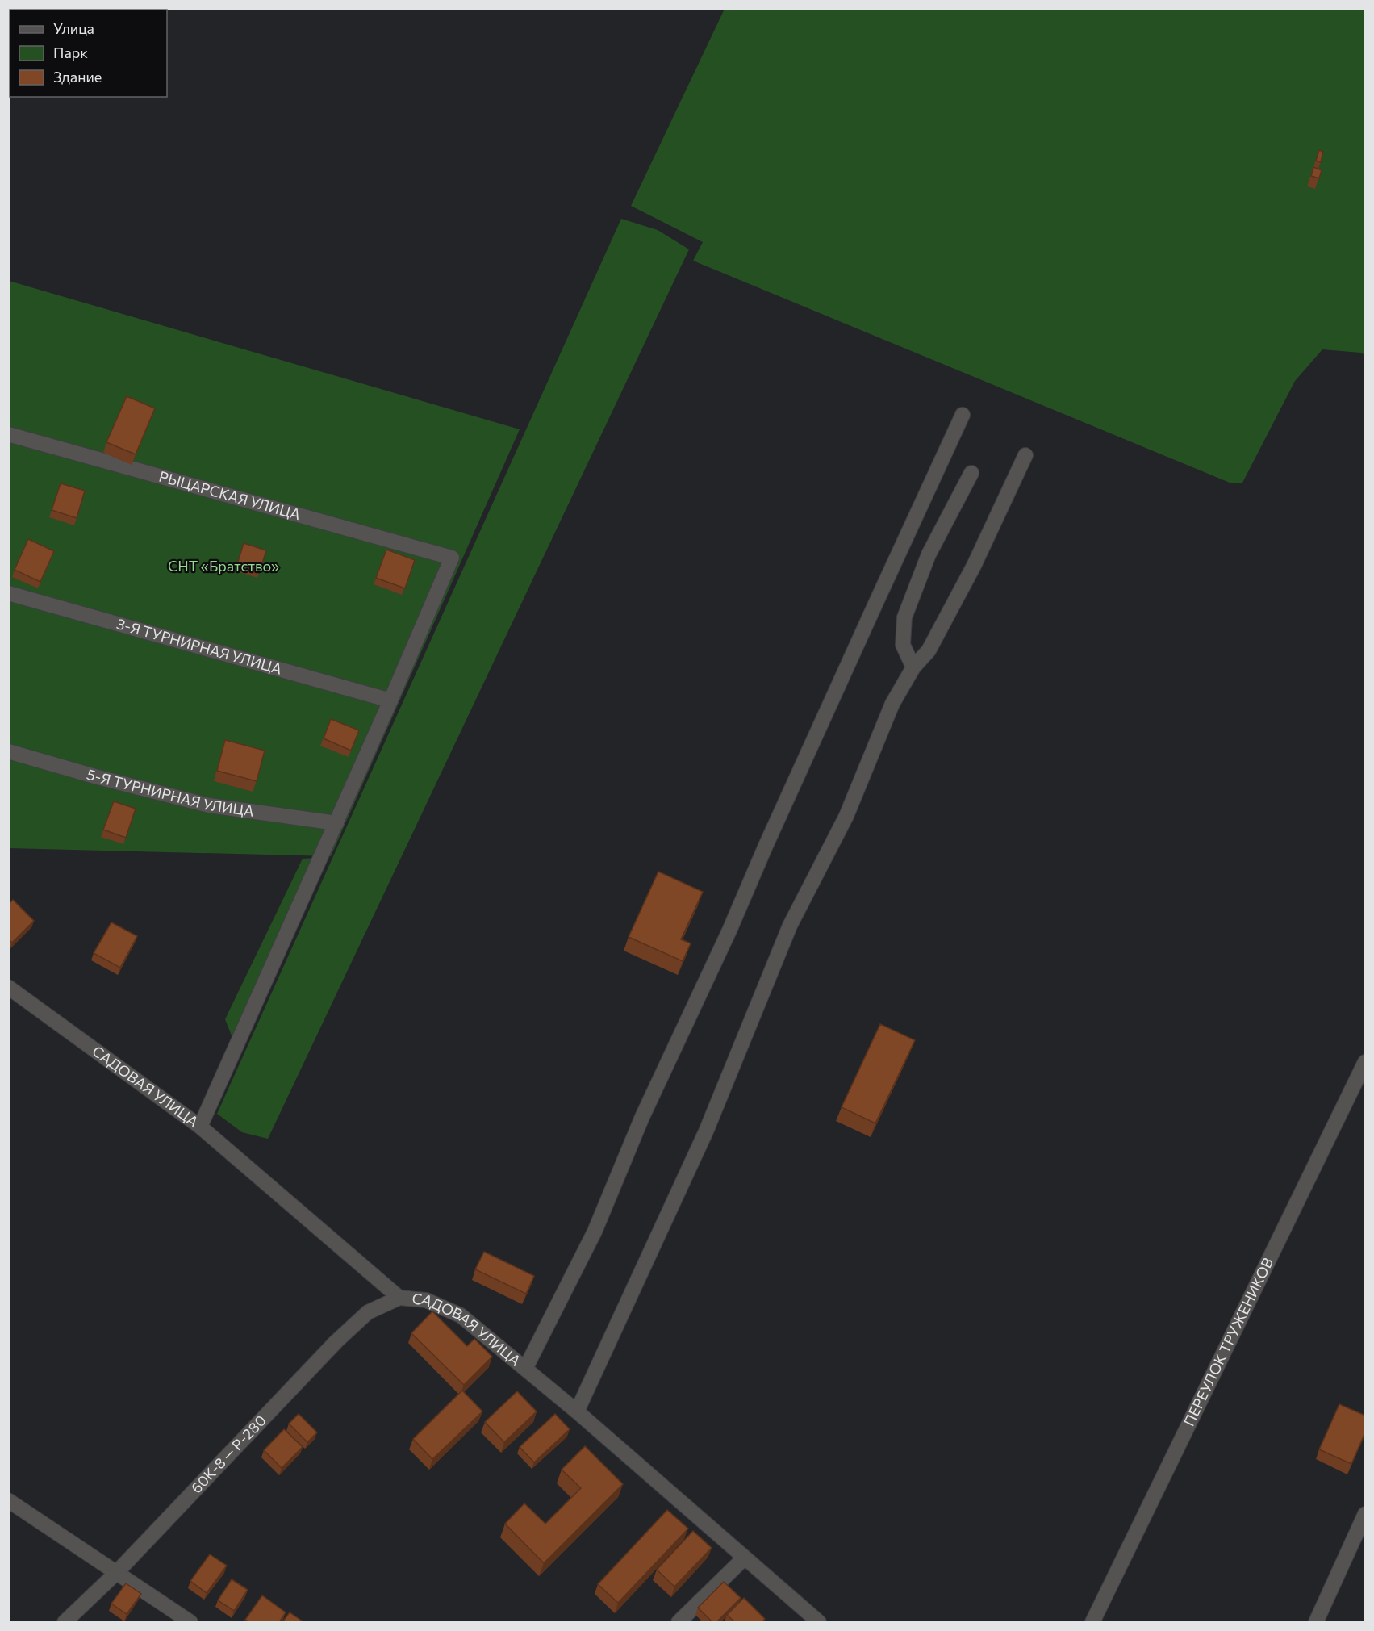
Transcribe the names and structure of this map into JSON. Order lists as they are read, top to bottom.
{
  "streets": {
    "street": [
      "РЫЦАРСКАЯ УЛИЦА",
      "3-Я ТУРНИРНАЯ УЛИЦА",
      "5-Я ТУРНИРНАЯ УЛИЦА",
      "САДОВАЯ УЛИЦА",
      "ПЕРЕУЛОК ТРУЖЕНИКОВ",
      "60К-8 — Р-280"
    ]
  },
  "crossings": [
    ["РЫЦАРСКАЯ УЛИЦА", "3-Я ТУРНИРНАЯ УЛИЦА"],
    ["САДОВАЯ УЛИЦА", "60К-8 — Р-280"]
  ],
  "parks": ["СНТ «Братство»"],
  "legend": ["Улица", "Парк", "Здание"]
}
